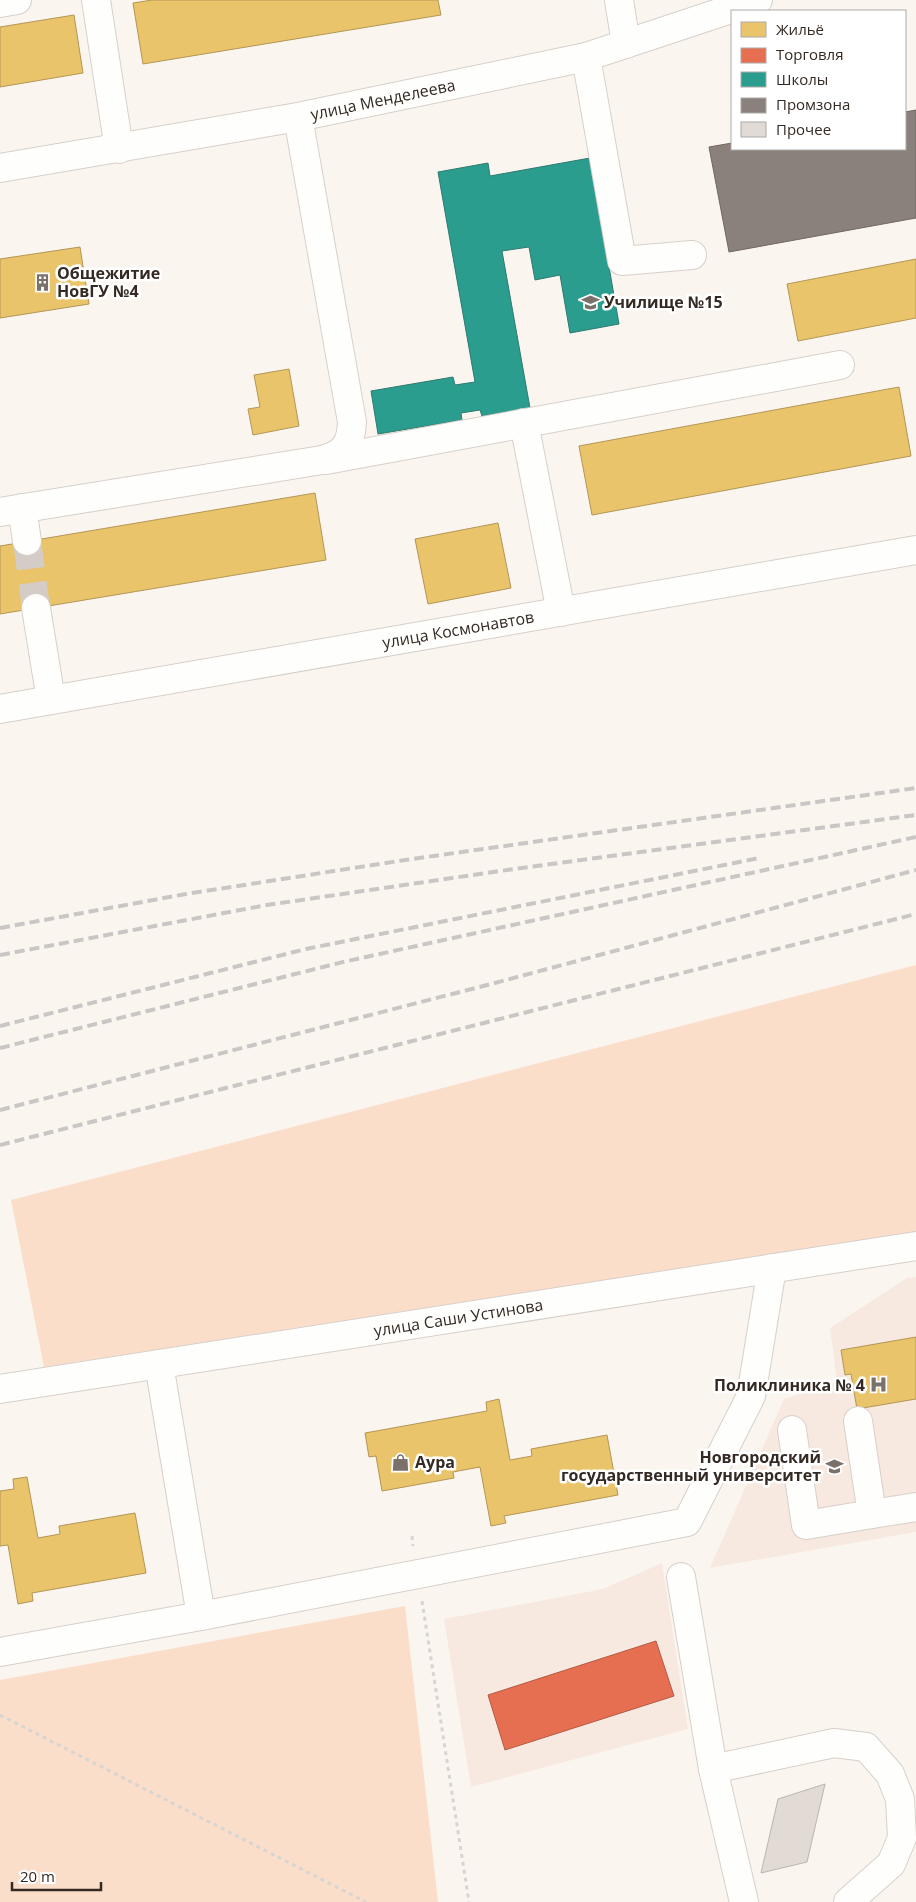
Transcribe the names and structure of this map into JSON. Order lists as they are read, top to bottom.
{
  "streets": {
    "street": ["улица Менделеева", "улица Космонавтов", "улица Саши Устинова"]
  },
  "places": {
    "building": ["Общежитие НовГУ №4"],
    "school or university": ["Училище №15", "Новгородский государственный университет"],
    "hospital": ["Поликлиника № 4"],
    "shop": ["Аура"]
  },
  "legend": [
    "Жильё",
    "Торговля",
    "Школы",
    "Промзона",
    "Прочее"
  ],
  "scale_bar": "20 m"
}
